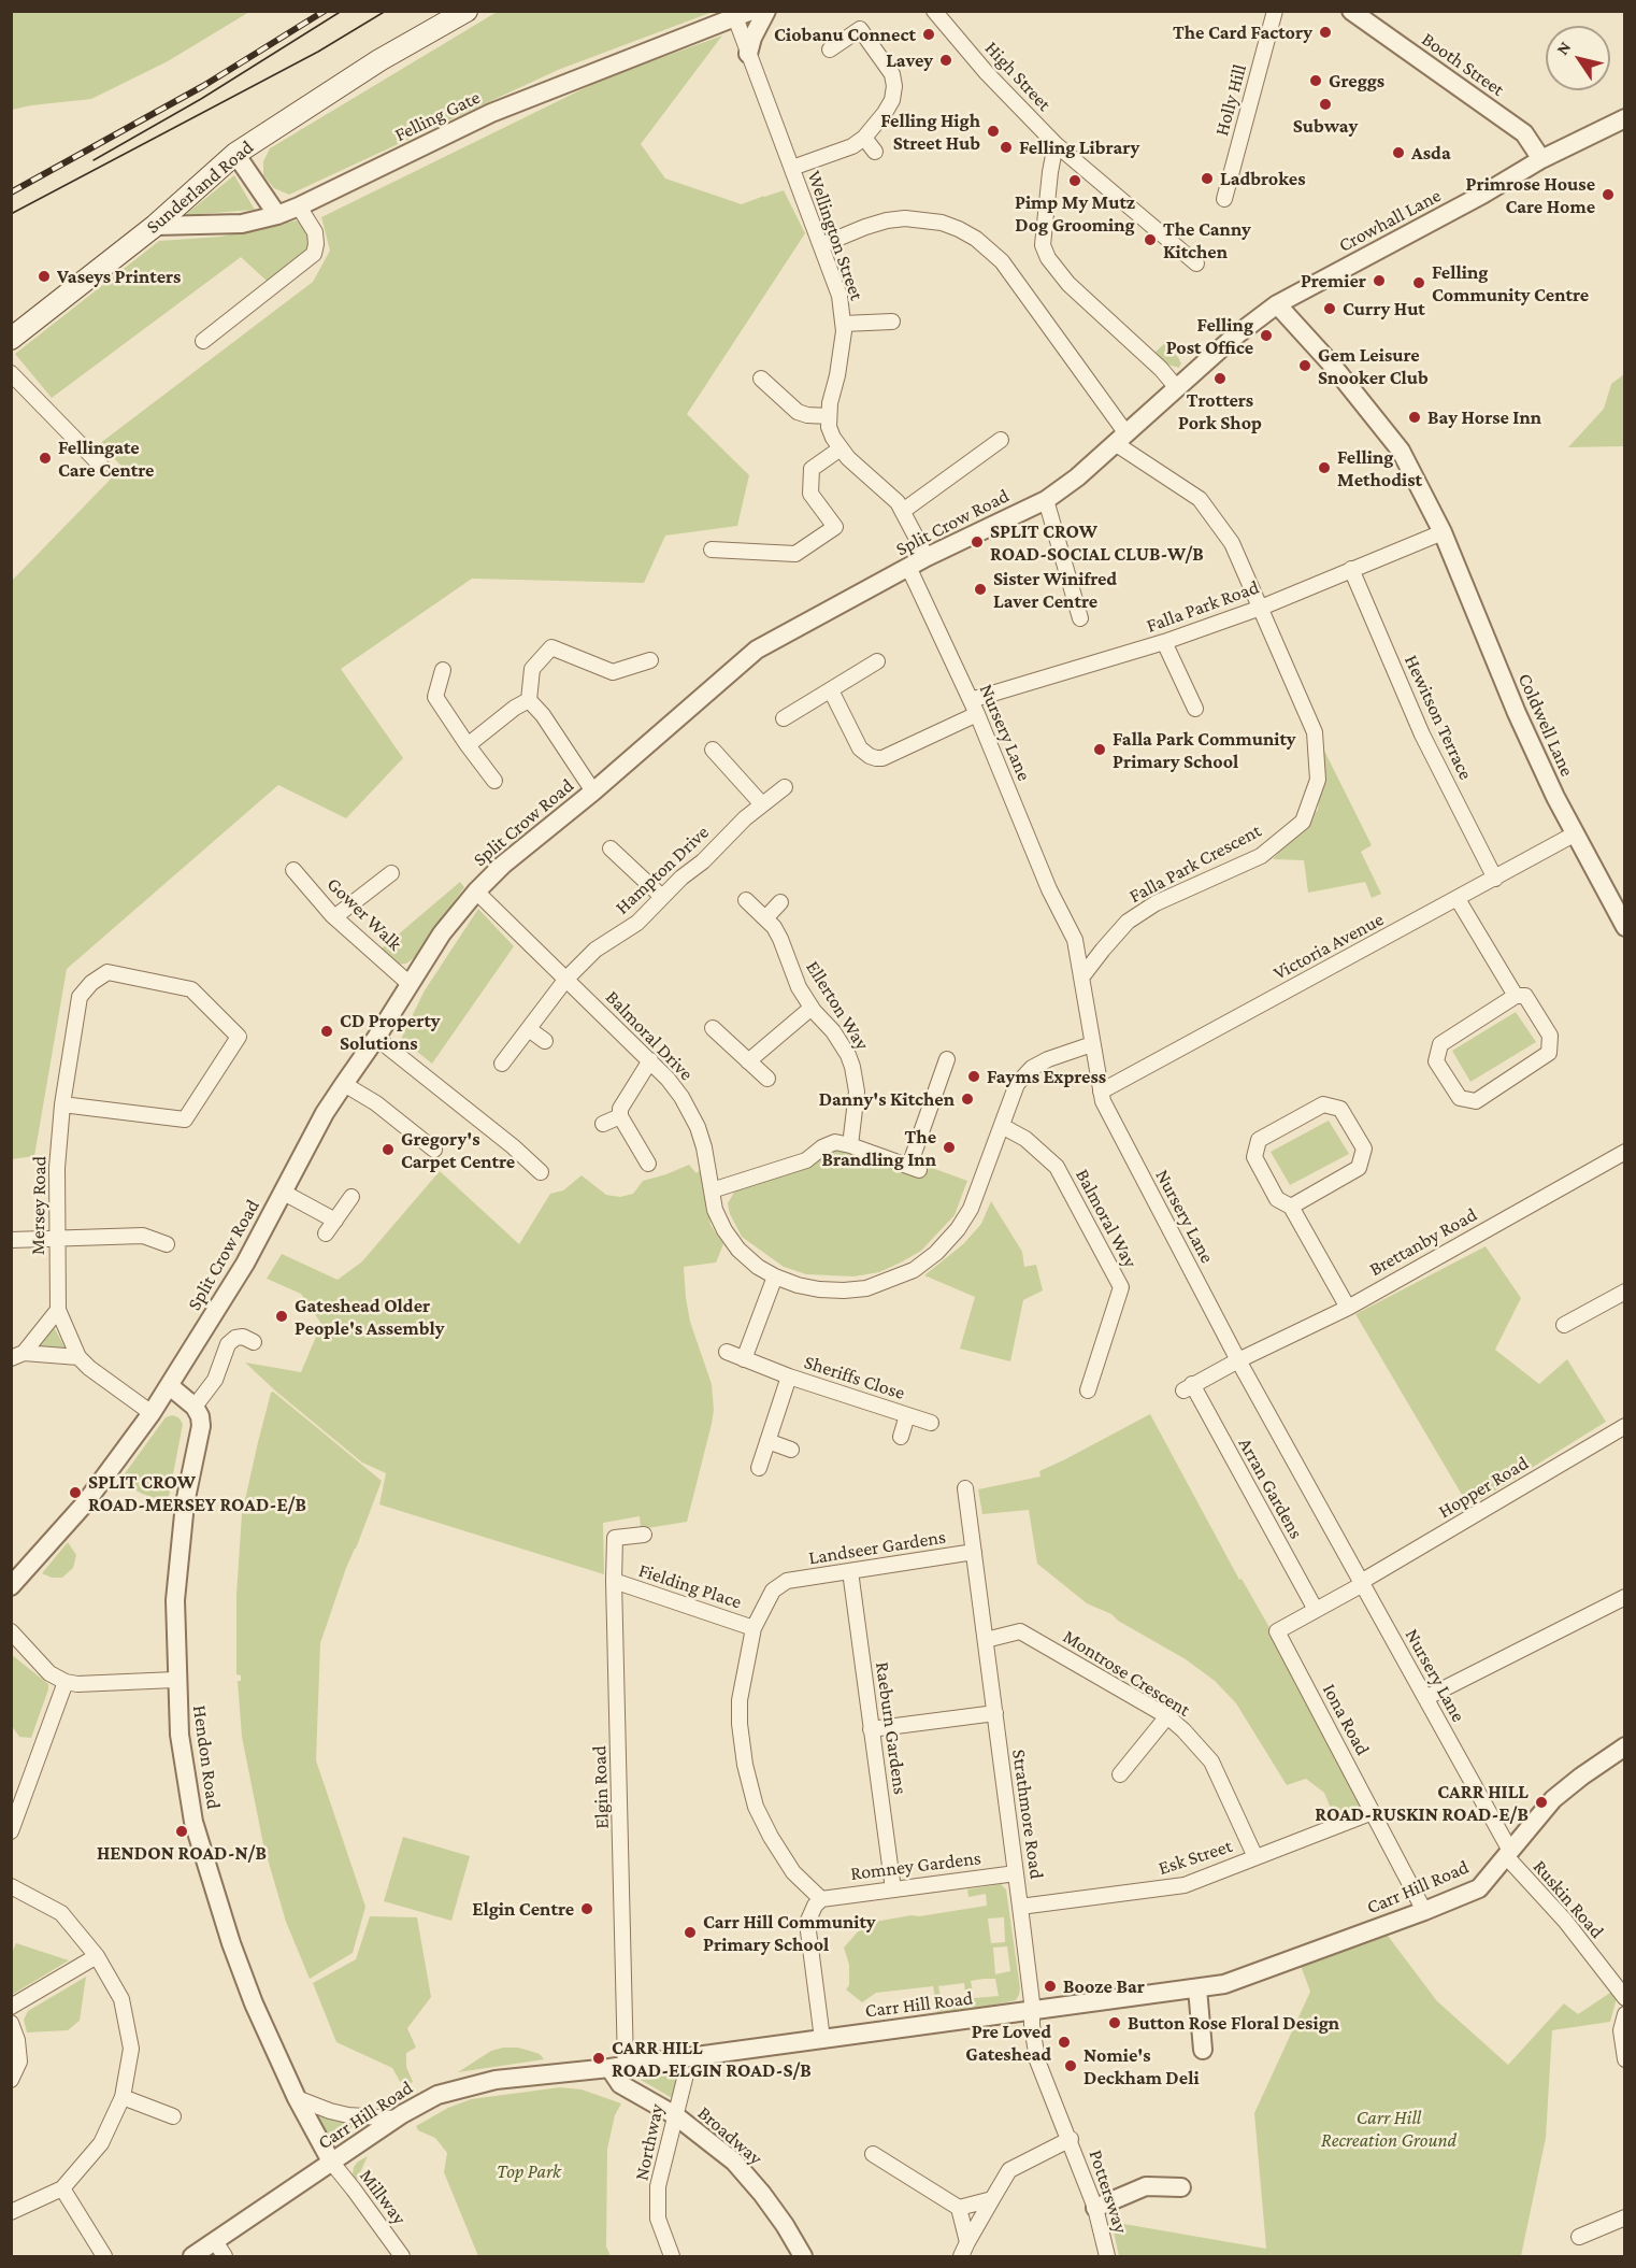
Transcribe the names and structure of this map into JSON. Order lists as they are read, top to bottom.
{
  "streets": {
    "main road": ["Sunderland Road"],
    "street": [
      "Booth Street",
      "High Street",
      "Holly Hill",
      "Felling Gate",
      "Crowhall Lane",
      "Wellington Street",
      "Split Crow Road",
      "Falla Park Road",
      "Hewitson Terrace",
      "Coldwell Lane",
      "Nursery Lane",
      "Falla Park Crescent",
      "Hampton Drive",
      "Gower Walk",
      "Victoria Avenue",
      "Ellerton Way",
      "Balmoral Drive",
      "Mersey Road",
      "Balmoral Way",
      "Brettanby Road",
      "Sheriffs Close",
      "Hopper Road",
      "Arran Gardens",
      "Landseer Gardens",
      "Fielding Place",
      "Montrose Crescent",
      "Iona Road",
      "Raeburn Gardens",
      "Hendon Road",
      "Elgin Road",
      "Strathmore Road",
      "Esk Street",
      "Romney Gardens",
      "Carr Hill Road",
      "Ruskin Road",
      "Broadway",
      "Northway",
      "Pottersway",
      "Millway"
    ]
  },
  "crossings": [
    ["Booth Street", "Crowhall Lane"],
    ["Felling Gate", "Sunderland Road"],
    ["Felling Gate", "Wellington Street"],
    ["Crowhall Lane", "Split Crow Road"],
    ["Crowhall Lane", "Coldwell Lane"],
    ["Wellington Street", "Split Crow Road"],
    ["Split Crow Road", "Coldwell Lane"],
    ["Split Crow Road", "Nursery Lane"],
    ["Split Crow Road", "Gower Walk"],
    ["Split Crow Road", "Balmoral Drive"],
    ["Split Crow Road", "Mersey Road"],
    ["Falla Park Road", "Hewitson Terrace"],
    ["Falla Park Road", "Coldwell Lane"],
    ["Falla Park Road", "Nursery Lane"],
    ["Falla Park Road", "Falla Park Crescent"],
    ["Hewitson Terrace", "Victoria Avenue"],
    ["Coldwell Lane", "Victoria Avenue"],
    ["Nursery Lane", "Falla Park Crescent"],
    ["Nursery Lane", "Victoria Avenue"],
    ["Nursery Lane", "Balmoral Drive"],
    ["Nursery Lane", "Brettanby Road"],
    ["Nursery Lane", "Hopper Road"],
    ["Nursery Lane", "Iona Road"],
    ["Nursery Lane", "Carr Hill Road"],
    ["Nursery Lane", "Ruskin Road"],
    ["Hampton Drive", "Balmoral Drive"],
    ["Balmoral Drive", "Balmoral Way"],
    ["Brettanby Road", "Arran Gardens"],
    ["Hopper Road", "Iona Road"],
    ["Arran Gardens", "Iona Road"],
    ["Landseer Gardens", "Fielding Place"],
    ["Landseer Gardens", "Raeburn Gardens"],
    ["Landseer Gardens", "Strathmore Road"],
    ["Fielding Place", "Elgin Road"],
    ["Montrose Crescent", "Strathmore Road"],
    ["Montrose Crescent", "Esk Street"],
    ["Iona Road", "Esk Street"],
    ["Iona Road", "Carr Hill Road"],
    ["Raeburn Gardens", "Romney Gardens"],
    ["Hendon Road", "Carr Hill Road"],
    ["Hendon Road", "Millway"],
    ["Elgin Road", "Carr Hill Road"],
    ["Elgin Road", "Broadway"],
    ["Strathmore Road", "Esk Street"],
    ["Strathmore Road", "Romney Gardens"],
    ["Strathmore Road", "Carr Hill Road"],
    ["Strathmore Road", "Pottersway"],
    ["Carr Hill Road", "Ruskin Road"],
    ["Carr Hill Road", "Broadway"],
    ["Carr Hill Road", "Millway"],
    ["Broadway", "Northway"]
  ],
  "parks": ["Carr Hill Recreation Ground", "Top Park"],
  "places": [
    "The Card Factory",
    "Ciobanu Connect",
    "Lavey",
    "Greggs",
    "Subway",
    "Felling High Street Hub",
    "Felling Library",
    "Asda",
    "Ladbrokes",
    "Pimp My Mutz Dog Grooming",
    "Primrose House Care Home",
    "The Canny Kitchen",
    "Vaseys Printers",
    "Premier",
    "Felling Community Centre",
    "Curry Hut",
    "Felling Post Office",
    "Gem Leisure Snooker Club",
    "Trotters Pork Shop",
    "Bay Horse Inn",
    "Fellingate Care Centre",
    "Felling Methodist",
    "SPLIT CROW ROAD-SOCIAL CLUB-W/B",
    "Sister Winifred Laver Centre",
    "Falla Park Community Primary School",
    "CD Property Solutions",
    "Fayms Express",
    "Danny's Kitchen",
    "The Brandling Inn",
    "Gregory's Carpet Centre",
    "Gateshead Older People's Assembly",
    "SPLIT CROW ROAD-MERSEY ROAD-E/B",
    "CARR HILL ROAD-RUSKIN ROAD-E/B",
    "HENDON ROAD-N/B",
    "Elgin Centre",
    "Carr Hill Community Primary School",
    "Booze Bar",
    "Button Rose Floral Design",
    "Pre Loved Gateshead",
    "CARR HILL ROAD-ELGIN ROAD-S/B",
    "Nomie's Deckham Deli"
  ],
  "north": "top left"
}
